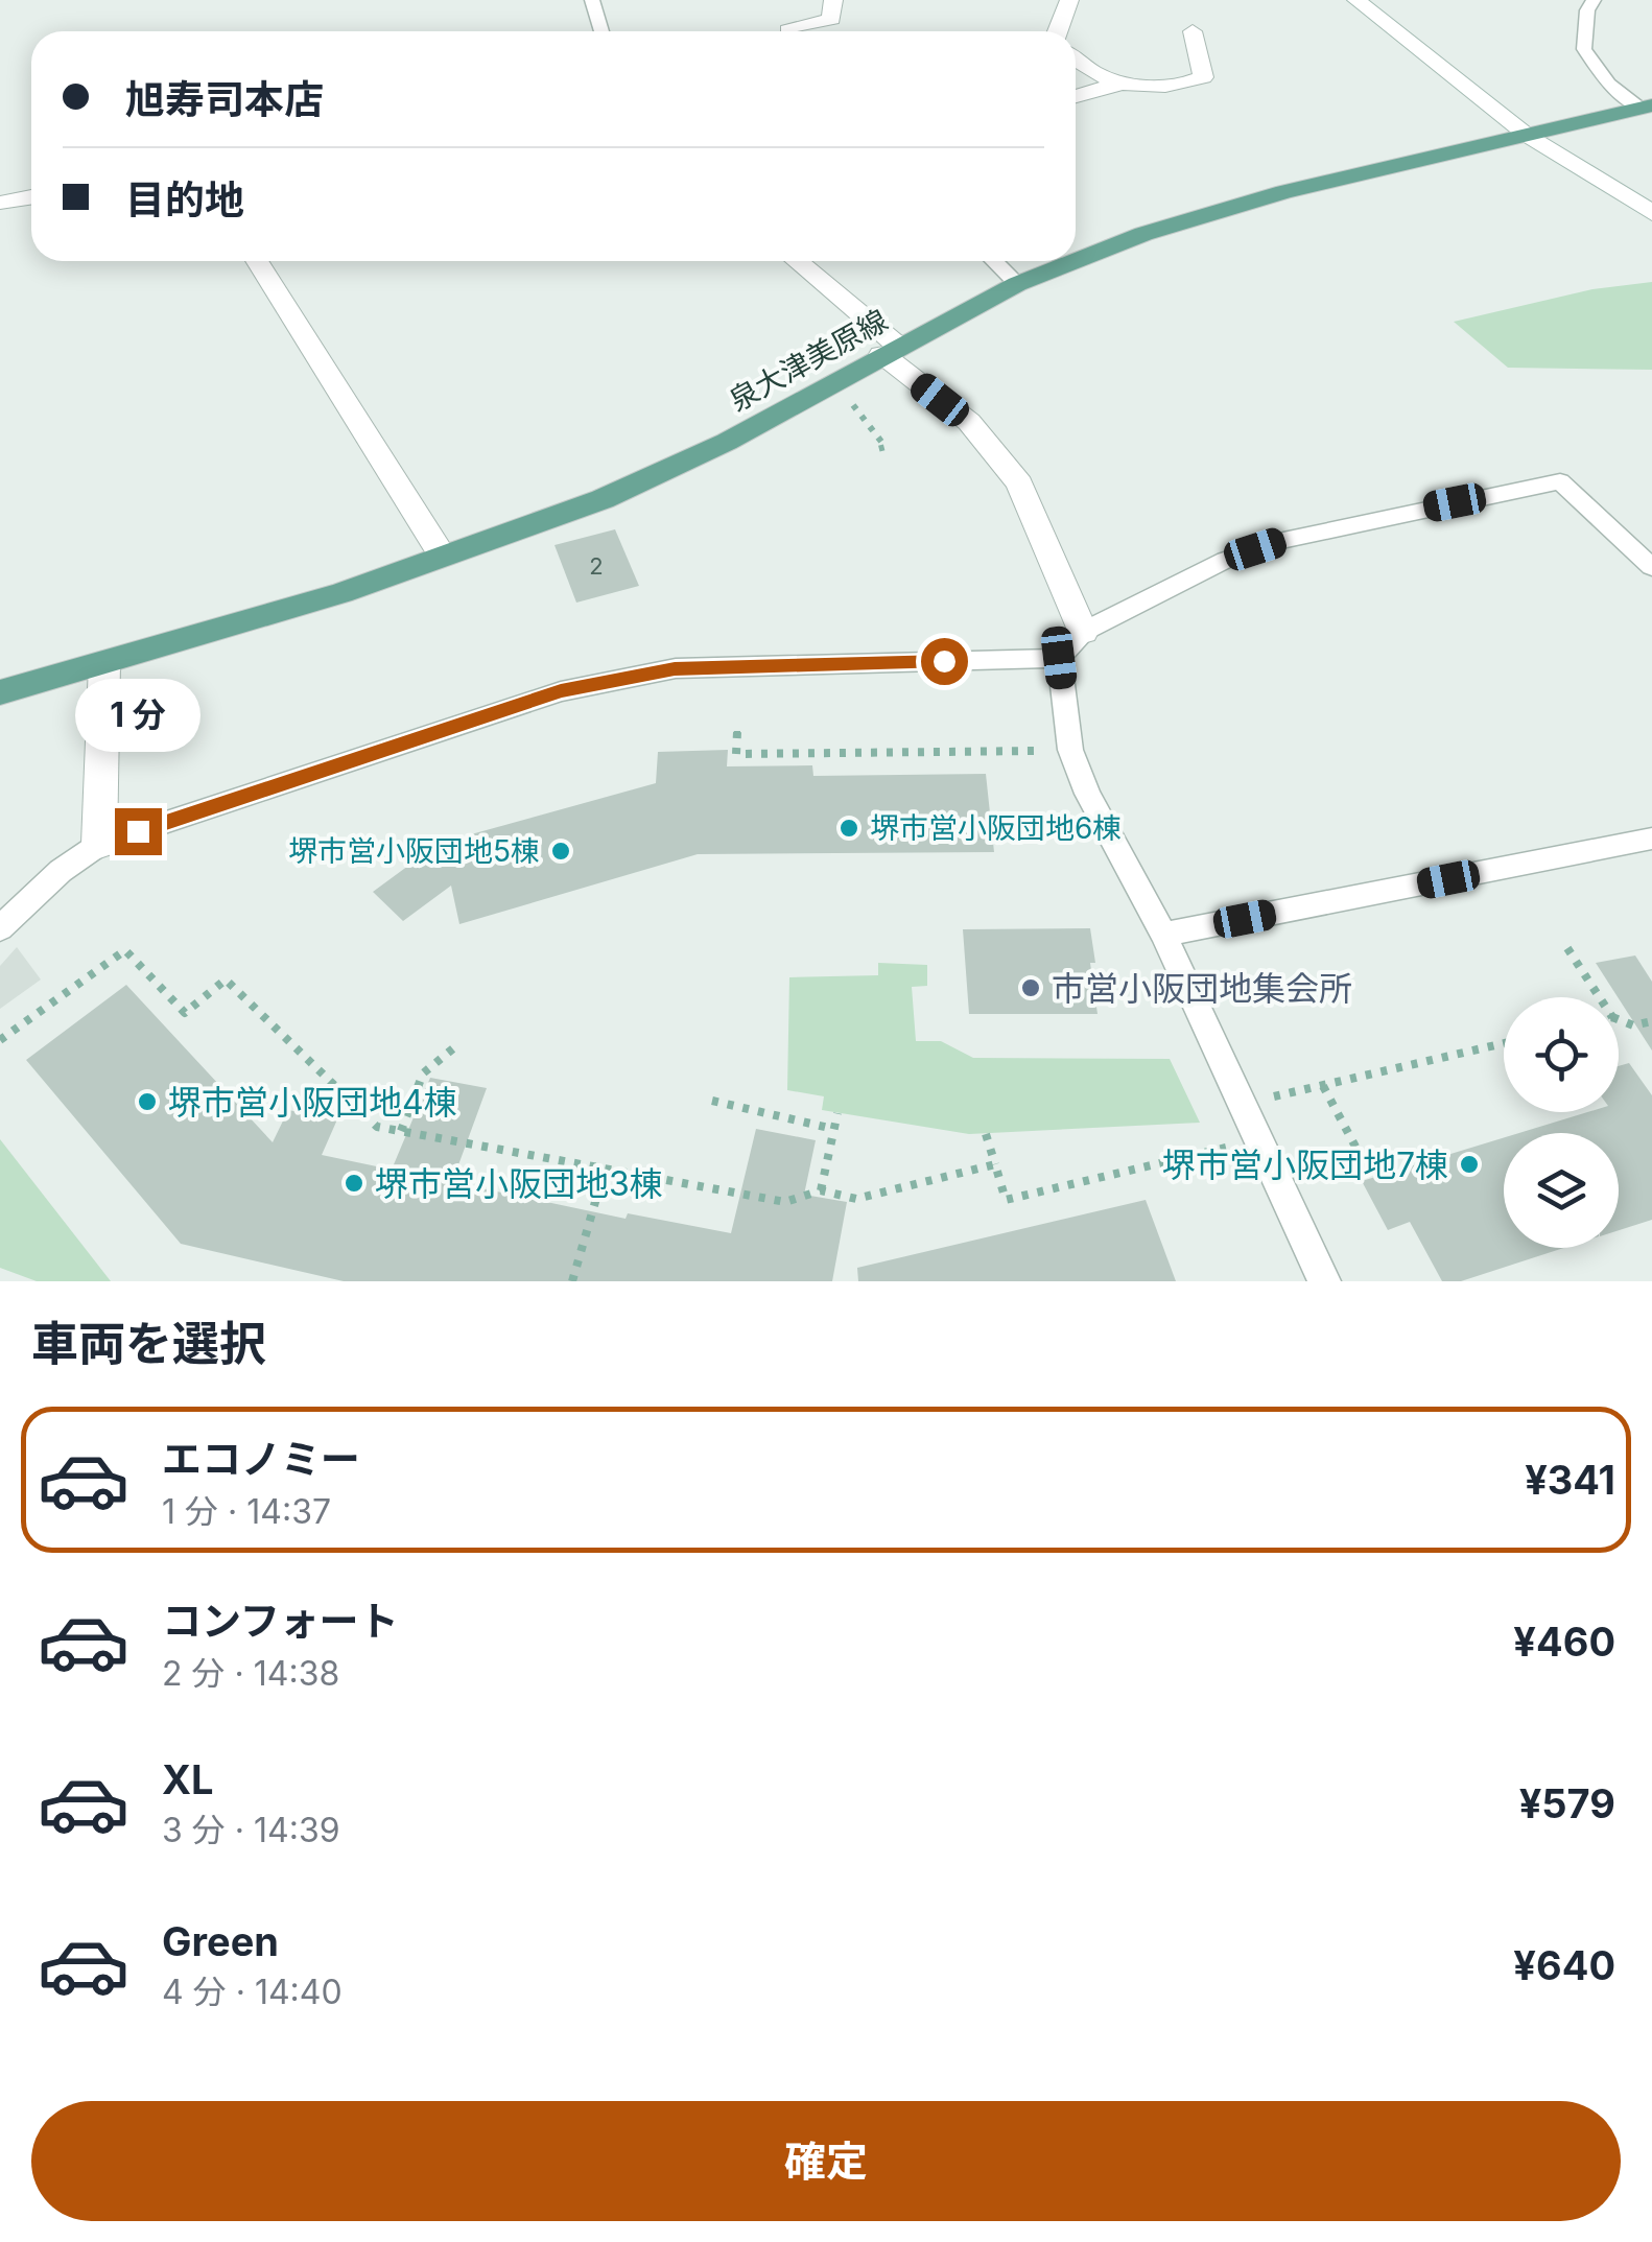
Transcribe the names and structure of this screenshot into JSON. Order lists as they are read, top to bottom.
{
  "streets": {
    "main road": ["泉大津美原線"]
  },
  "places": [
    "堺市営小阪団地6棟",
    "堺市営小阪団地5棟",
    "市営小阪団地集会所",
    "堺市営小阪団地4棟",
    "堺市営小阪団地7棟",
    "堺市営小阪団地3棟"
  ],
  "house_numbers": ["2"],
  "page": {
    "banner": ["旭寿司本店", "目的地"],
    "bubble": "1 分",
    "heading": "車両を選択",
    "list": [
      {
        "name": "エコノミー",
        "note": "1 分 · 14:37",
        "value": "¥341"
      },
      {
        "name": "コンフォート",
        "note": "2 分 · 14:38",
        "value": "¥460"
      },
      {
        "name": "XL",
        "note": "3 分 · 14:39",
        "value": "¥579"
      },
      {
        "name": "Green",
        "note": "4 分 · 14:40",
        "value": "¥640"
      }
    ],
    "buttons": "確定"
  }
}
